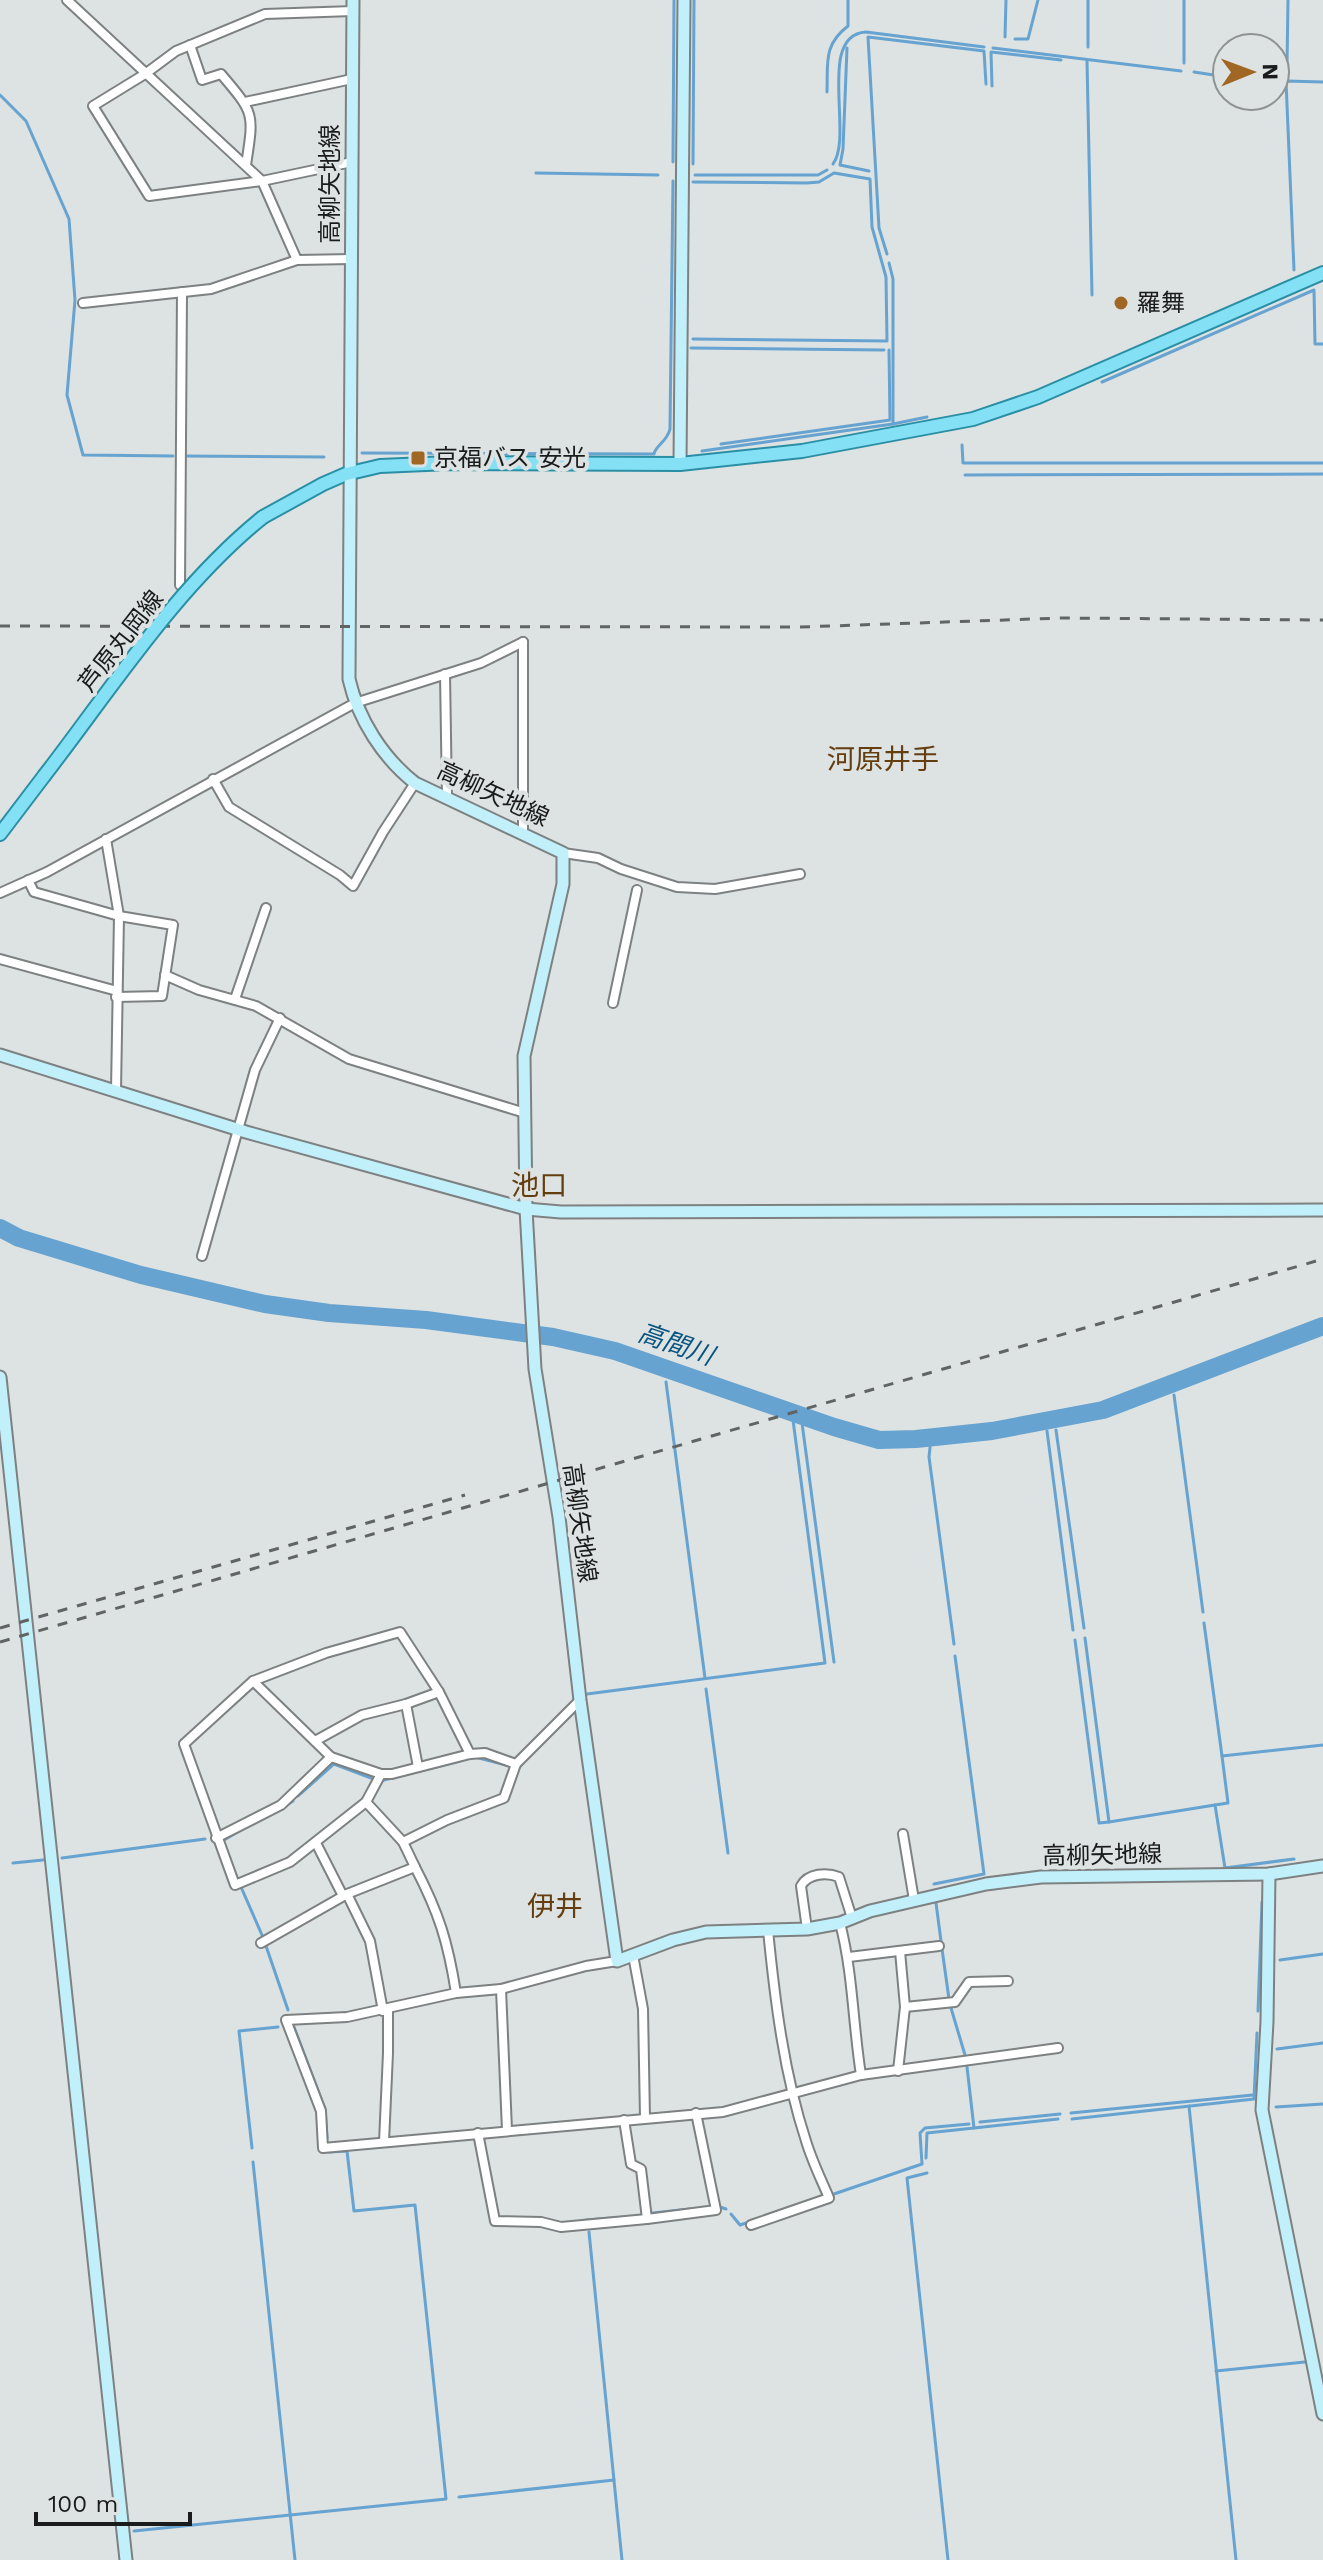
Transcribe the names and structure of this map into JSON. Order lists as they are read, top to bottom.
{
  "streets": {
    "main road": ["高柳矢地線", "芦原丸岡線"]
  },
  "crossings": [
    ["高柳矢地線", "芦原丸岡線"]
  ],
  "districts": ["河原井手", "池口", "伊井"],
  "water": ["高間川"],
  "places": {
    "other": ["羅舞"],
    "transit": ["京福バス 安光"]
  },
  "scale_bar": "100 m",
  "north": "right"
}
